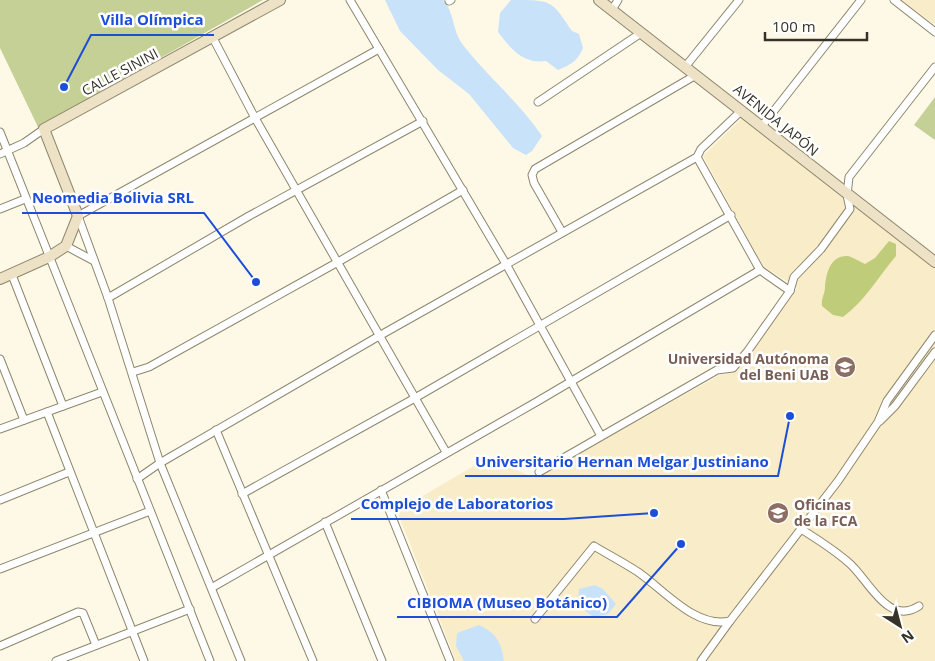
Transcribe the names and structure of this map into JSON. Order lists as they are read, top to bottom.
{
  "streets": {
    "street": ["CALLE SININI", "AVENIDA JAPÓN"]
  },
  "places": {
    "other": [
      "Villa Olímpica",
      "Neomedia Bolivia SRL",
      "Universitario Hernan Melgar Justiniano",
      "Complejo de Laboratorios",
      "CIBIOMA (Museo Botánico)"
    ],
    "school or university": ["Universidad Autónoma del Beni UAB", "Oficinas de la FCA"]
  },
  "scale_bar": "100 m",
  "north": "bottom right"
}
